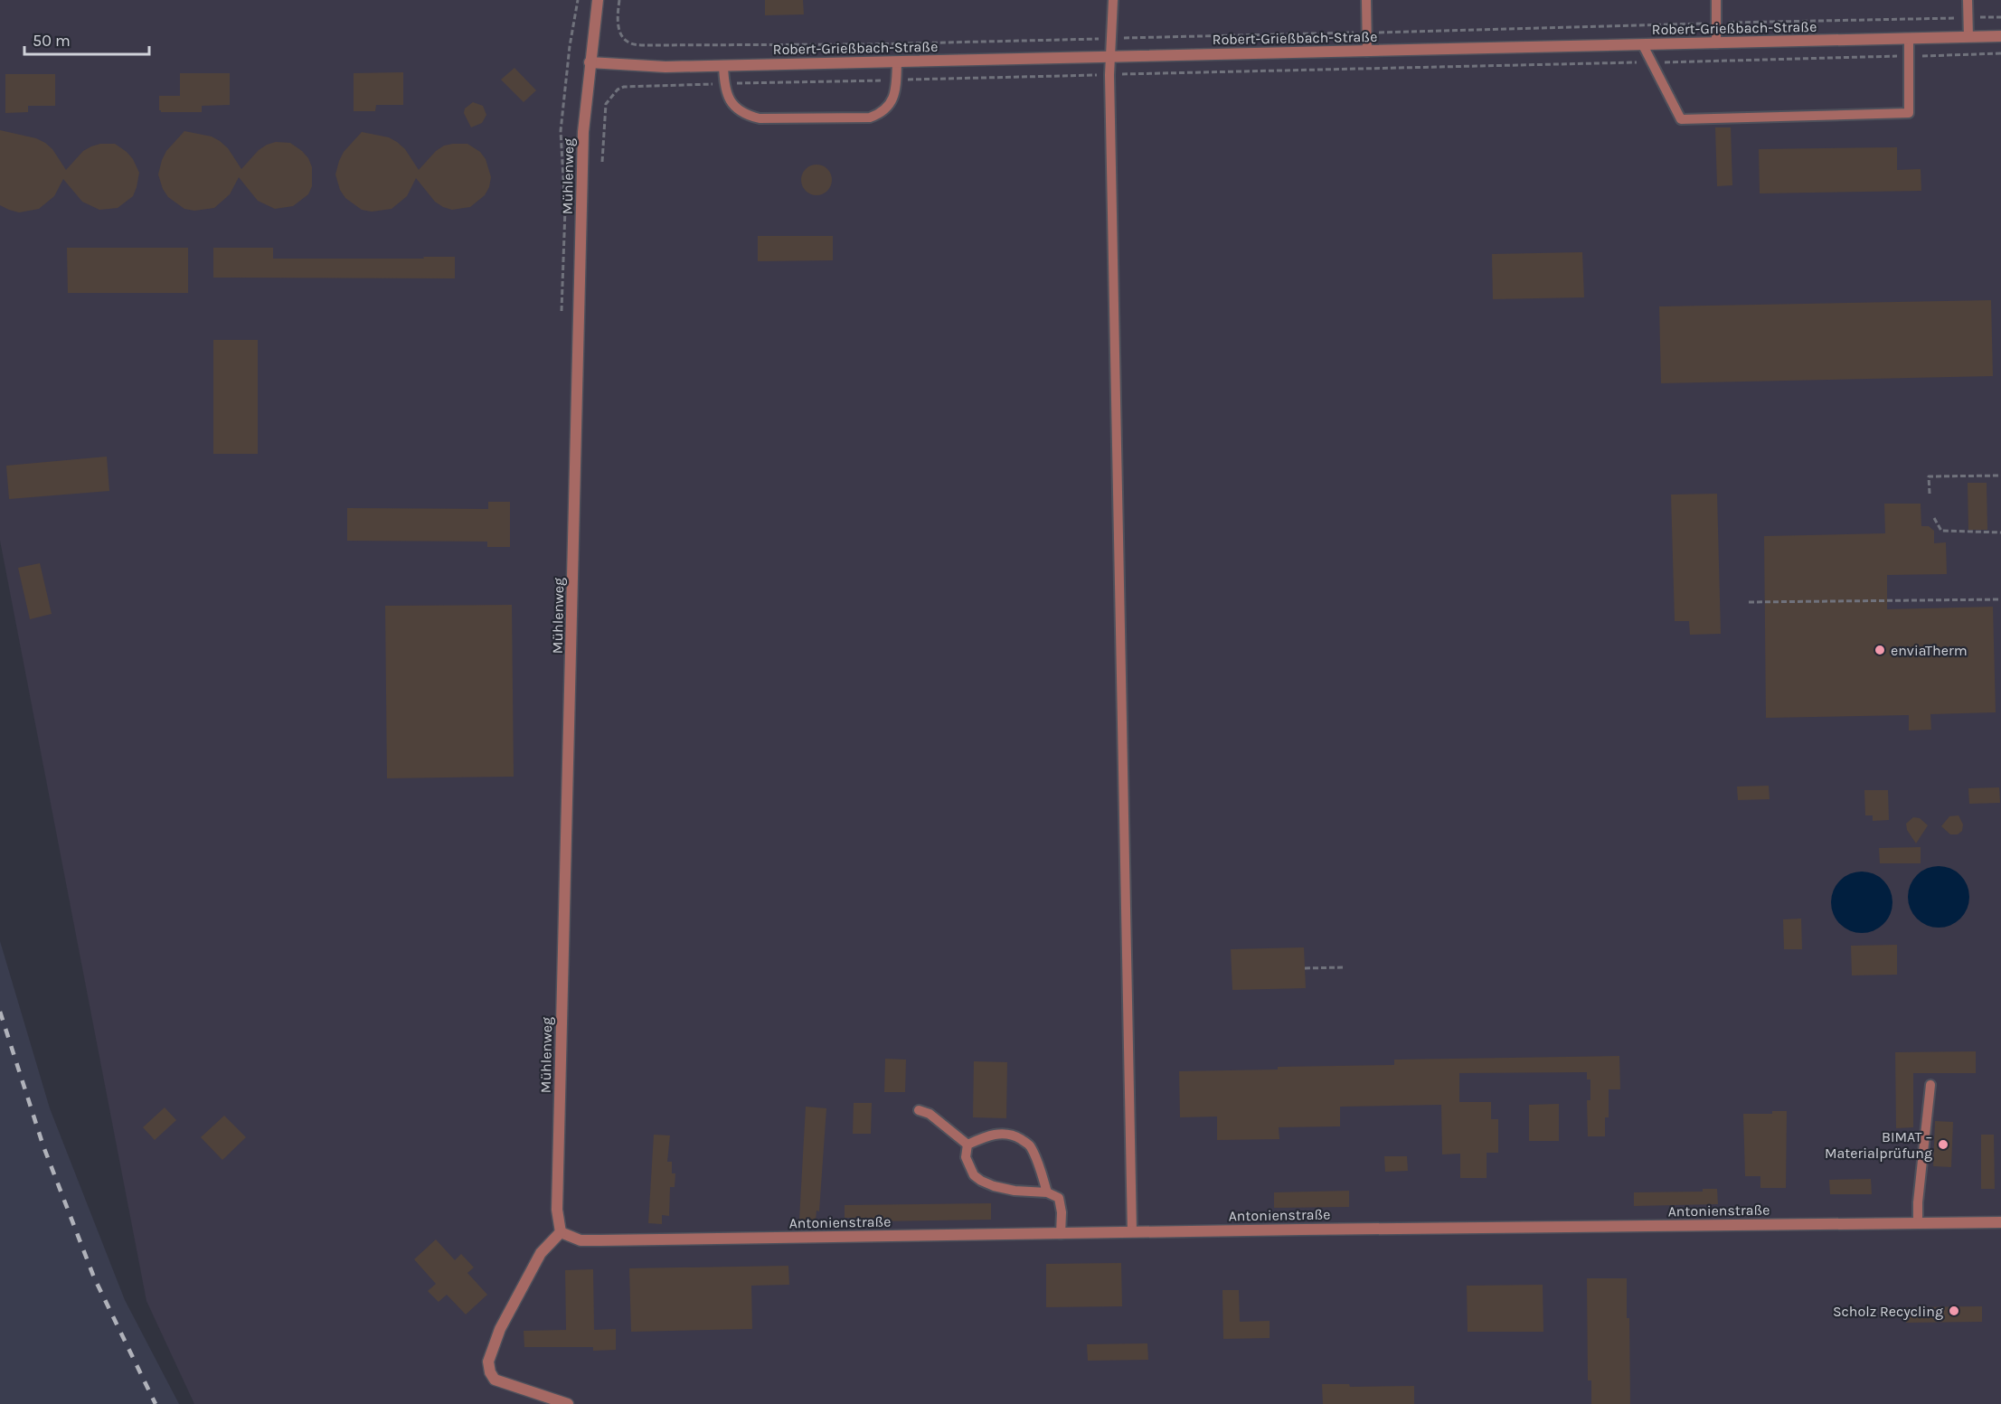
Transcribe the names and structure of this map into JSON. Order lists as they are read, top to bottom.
{
  "streets": {
    "street": ["Robert-Grießbach-Straße", "Mühlenweg", "Antonienstraße"]
  },
  "crossings": [
    ["Robert-Grießbach-Straße", "Mühlenweg"],
    ["Mühlenweg", "Antonienstraße"]
  ],
  "places": ["enviaTherm", "BIMAT – Materialprüfung", "Scholz Recycling"],
  "scale_bar": "50 m"
}
